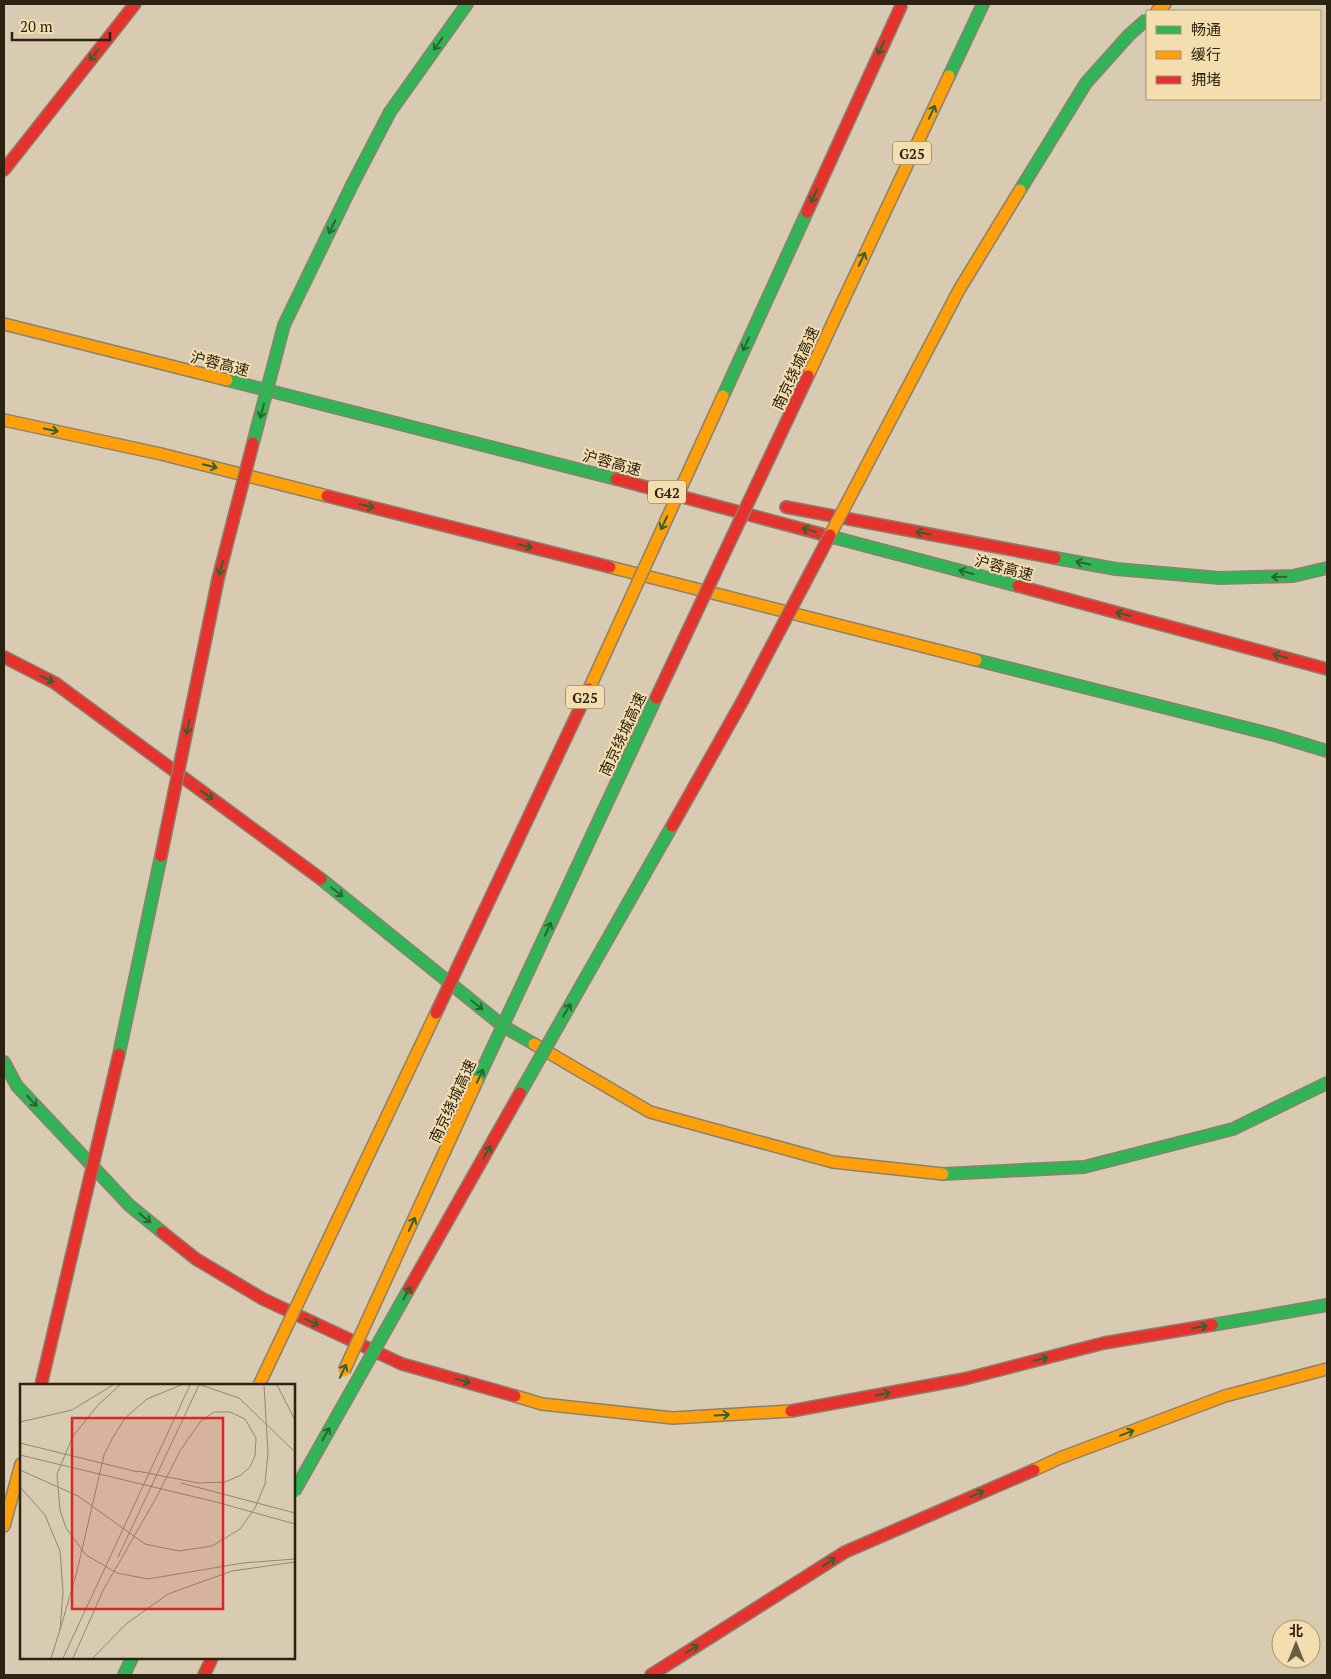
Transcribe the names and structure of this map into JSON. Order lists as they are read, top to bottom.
{
  "streets": {
    "highway": [
      "G25",
      "沪蓉高速",
      "南京绕城高速",
      "G42"
    ]
  },
  "legend": ["畅通", "缓行", "拥堵"],
  "scale_bar": "20 m",
  "north": "top"
}
